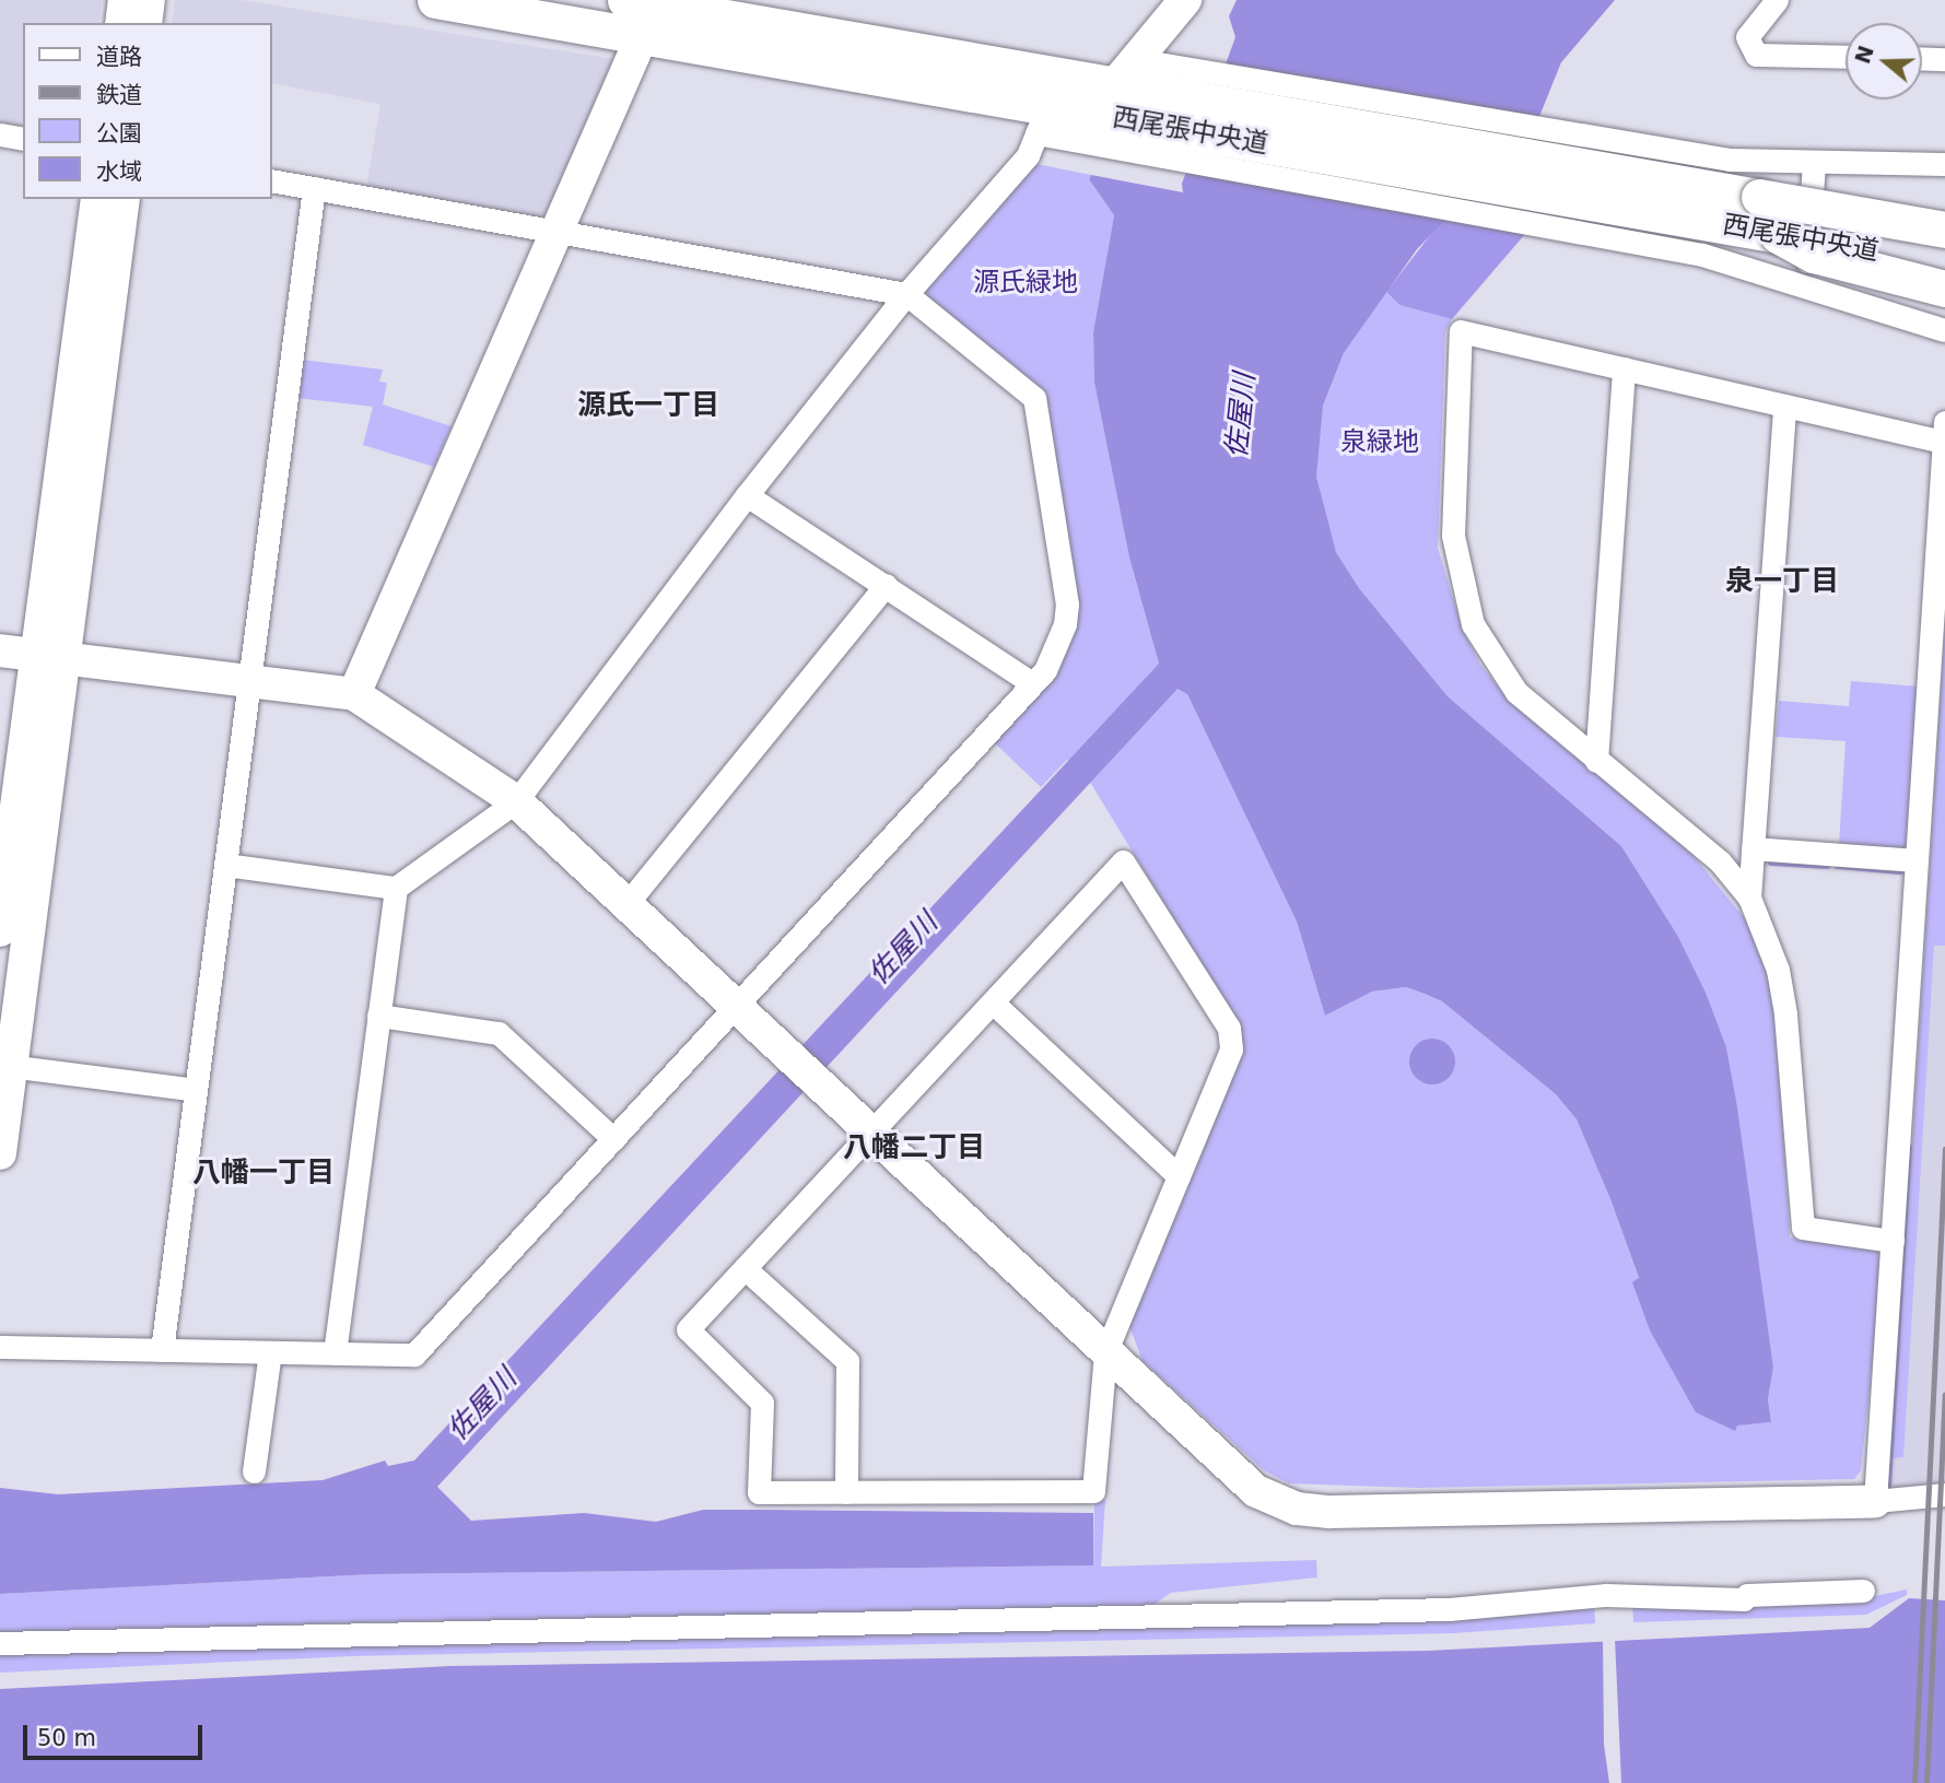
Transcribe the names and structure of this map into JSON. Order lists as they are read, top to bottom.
{
  "streets": {
    "main road": ["西尾張中央道"]
  },
  "districts": [
    "源氏一丁目",
    "泉一丁目",
    "八幡二丁目",
    "八幡一丁目"
  ],
  "water": ["佐屋川"],
  "parks": ["源氏緑地", "泉緑地"],
  "legend": [
    "道路",
    "鉄道",
    "公園",
    "水域"
  ],
  "scale_bar": "50 m",
  "north": "left"
}
